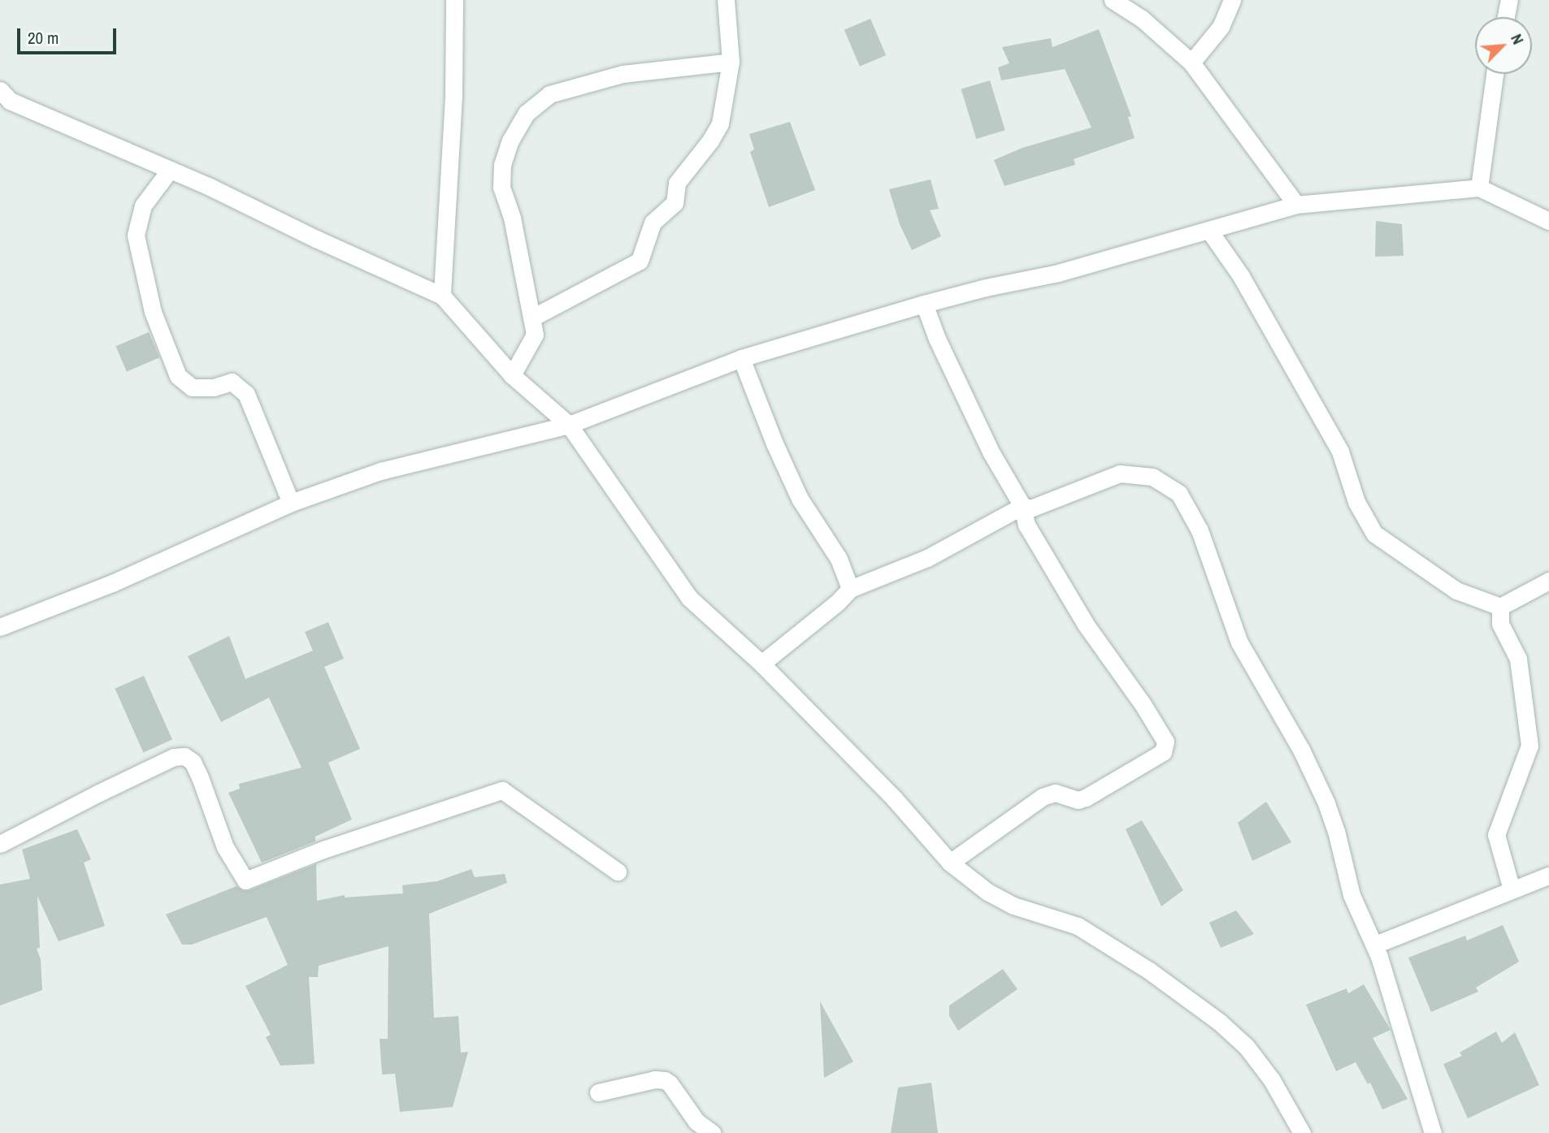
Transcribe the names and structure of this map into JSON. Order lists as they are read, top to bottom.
{
  "scale_bar": "20 m",
  "north": "top right"
}
